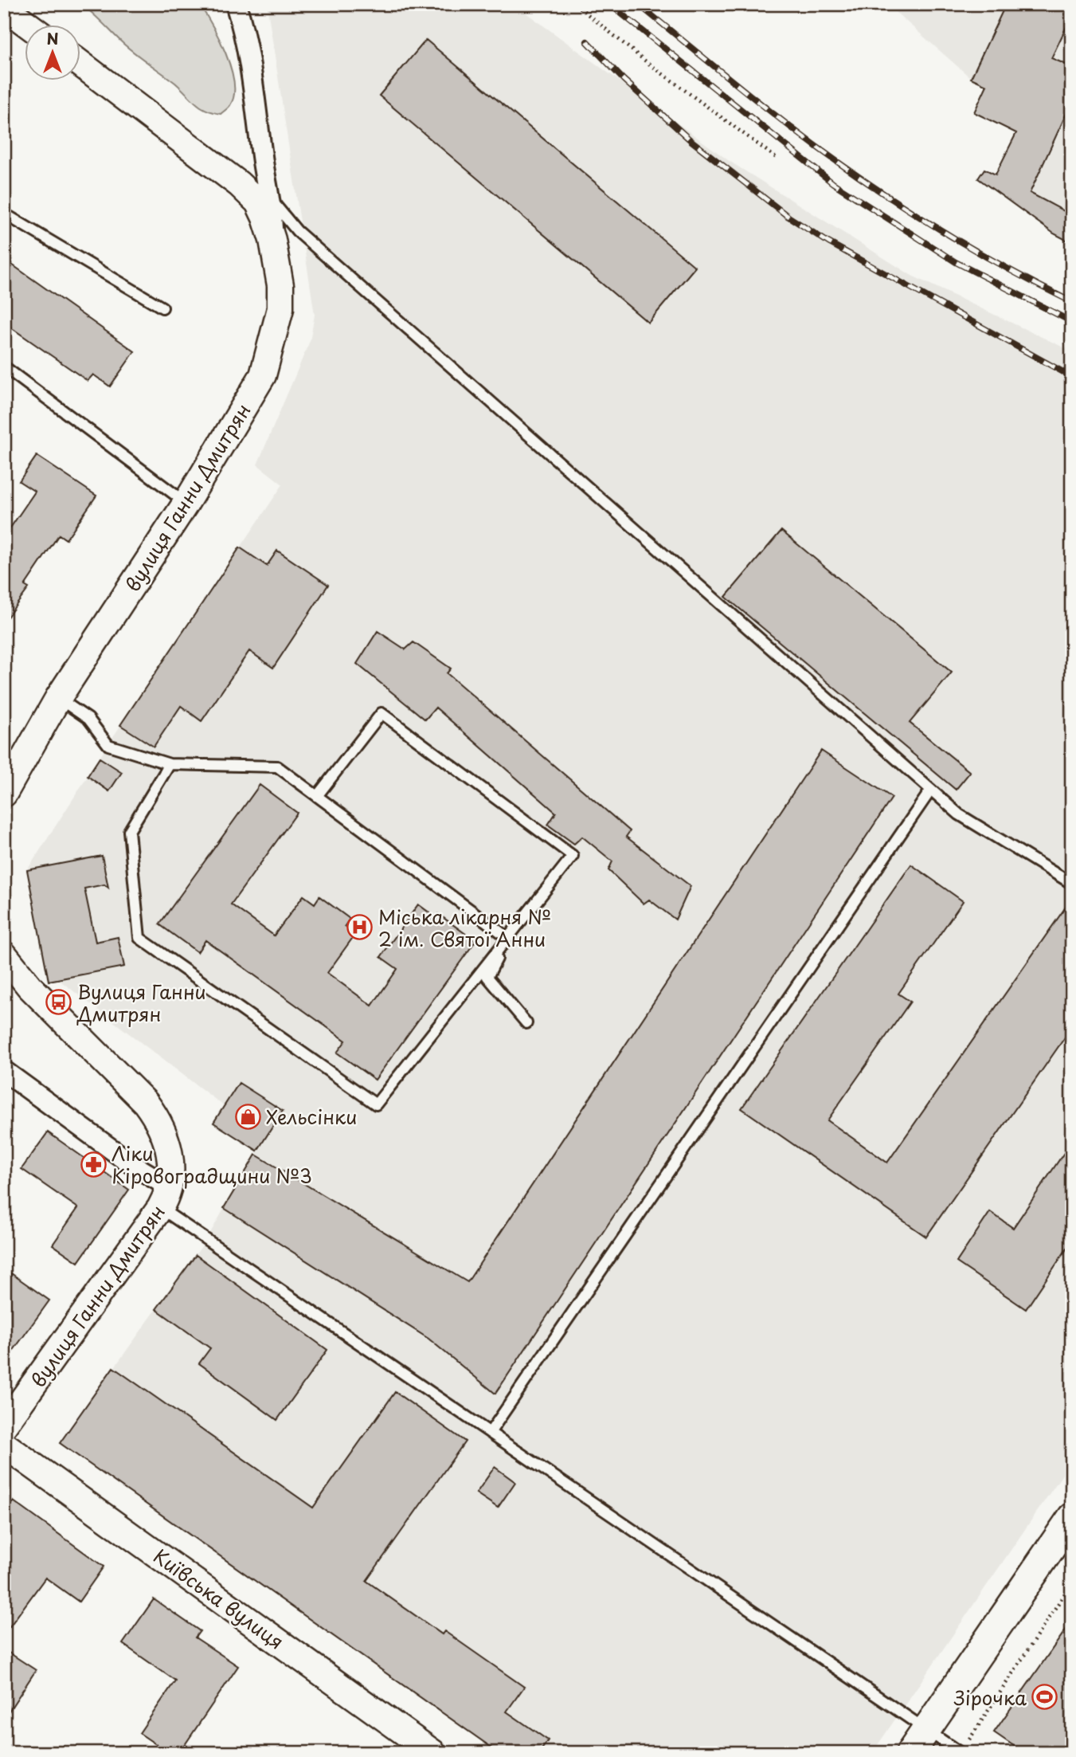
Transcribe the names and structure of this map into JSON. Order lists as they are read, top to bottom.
{
  "streets": {
    "street": ["вулиця Ганни Дмитрян", "Київська вулиця"]
  },
  "places": {
    "hospital": ["Міська лікарня № 2 ім. Святої Анни"],
    "bus stop": ["Вулиця Ганни Дмитрян"],
    "shop": ["Хельсінки"],
    "pharmacy": ["Ліки Кіровоградщини №3"],
    "sports": ["Зірочка"]
  },
  "north": "top"
}
